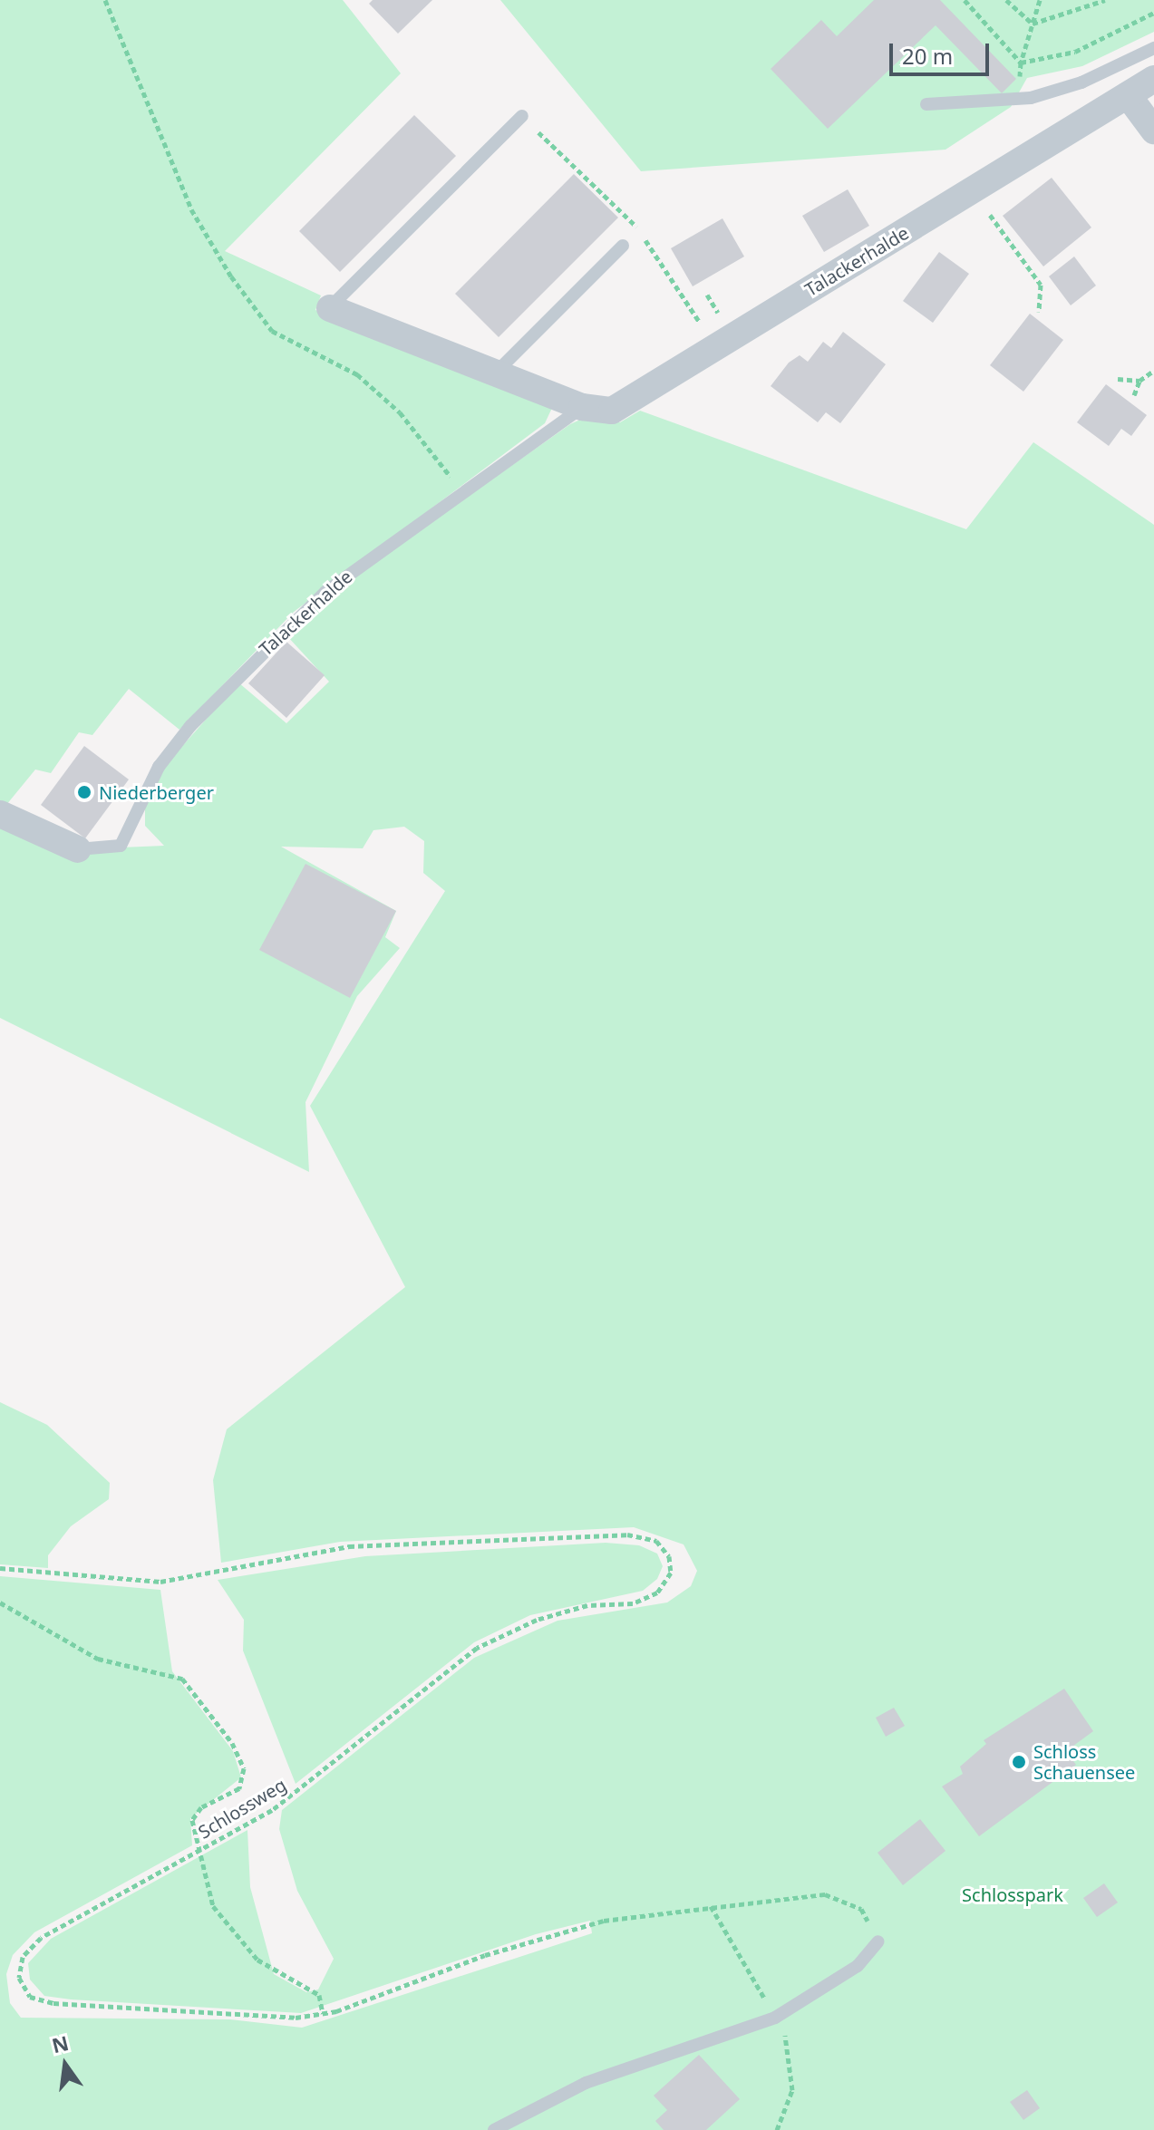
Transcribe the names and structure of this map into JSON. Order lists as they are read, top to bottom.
{
  "streets": {
    "street": ["Talackerhalde"],
    "path": ["Schlossweg"]
  },
  "parks": ["Schlosspark"],
  "places": ["Niederberger", "Schloss Schauensee"],
  "scale_bar": "20 m",
  "north": "top"
}
